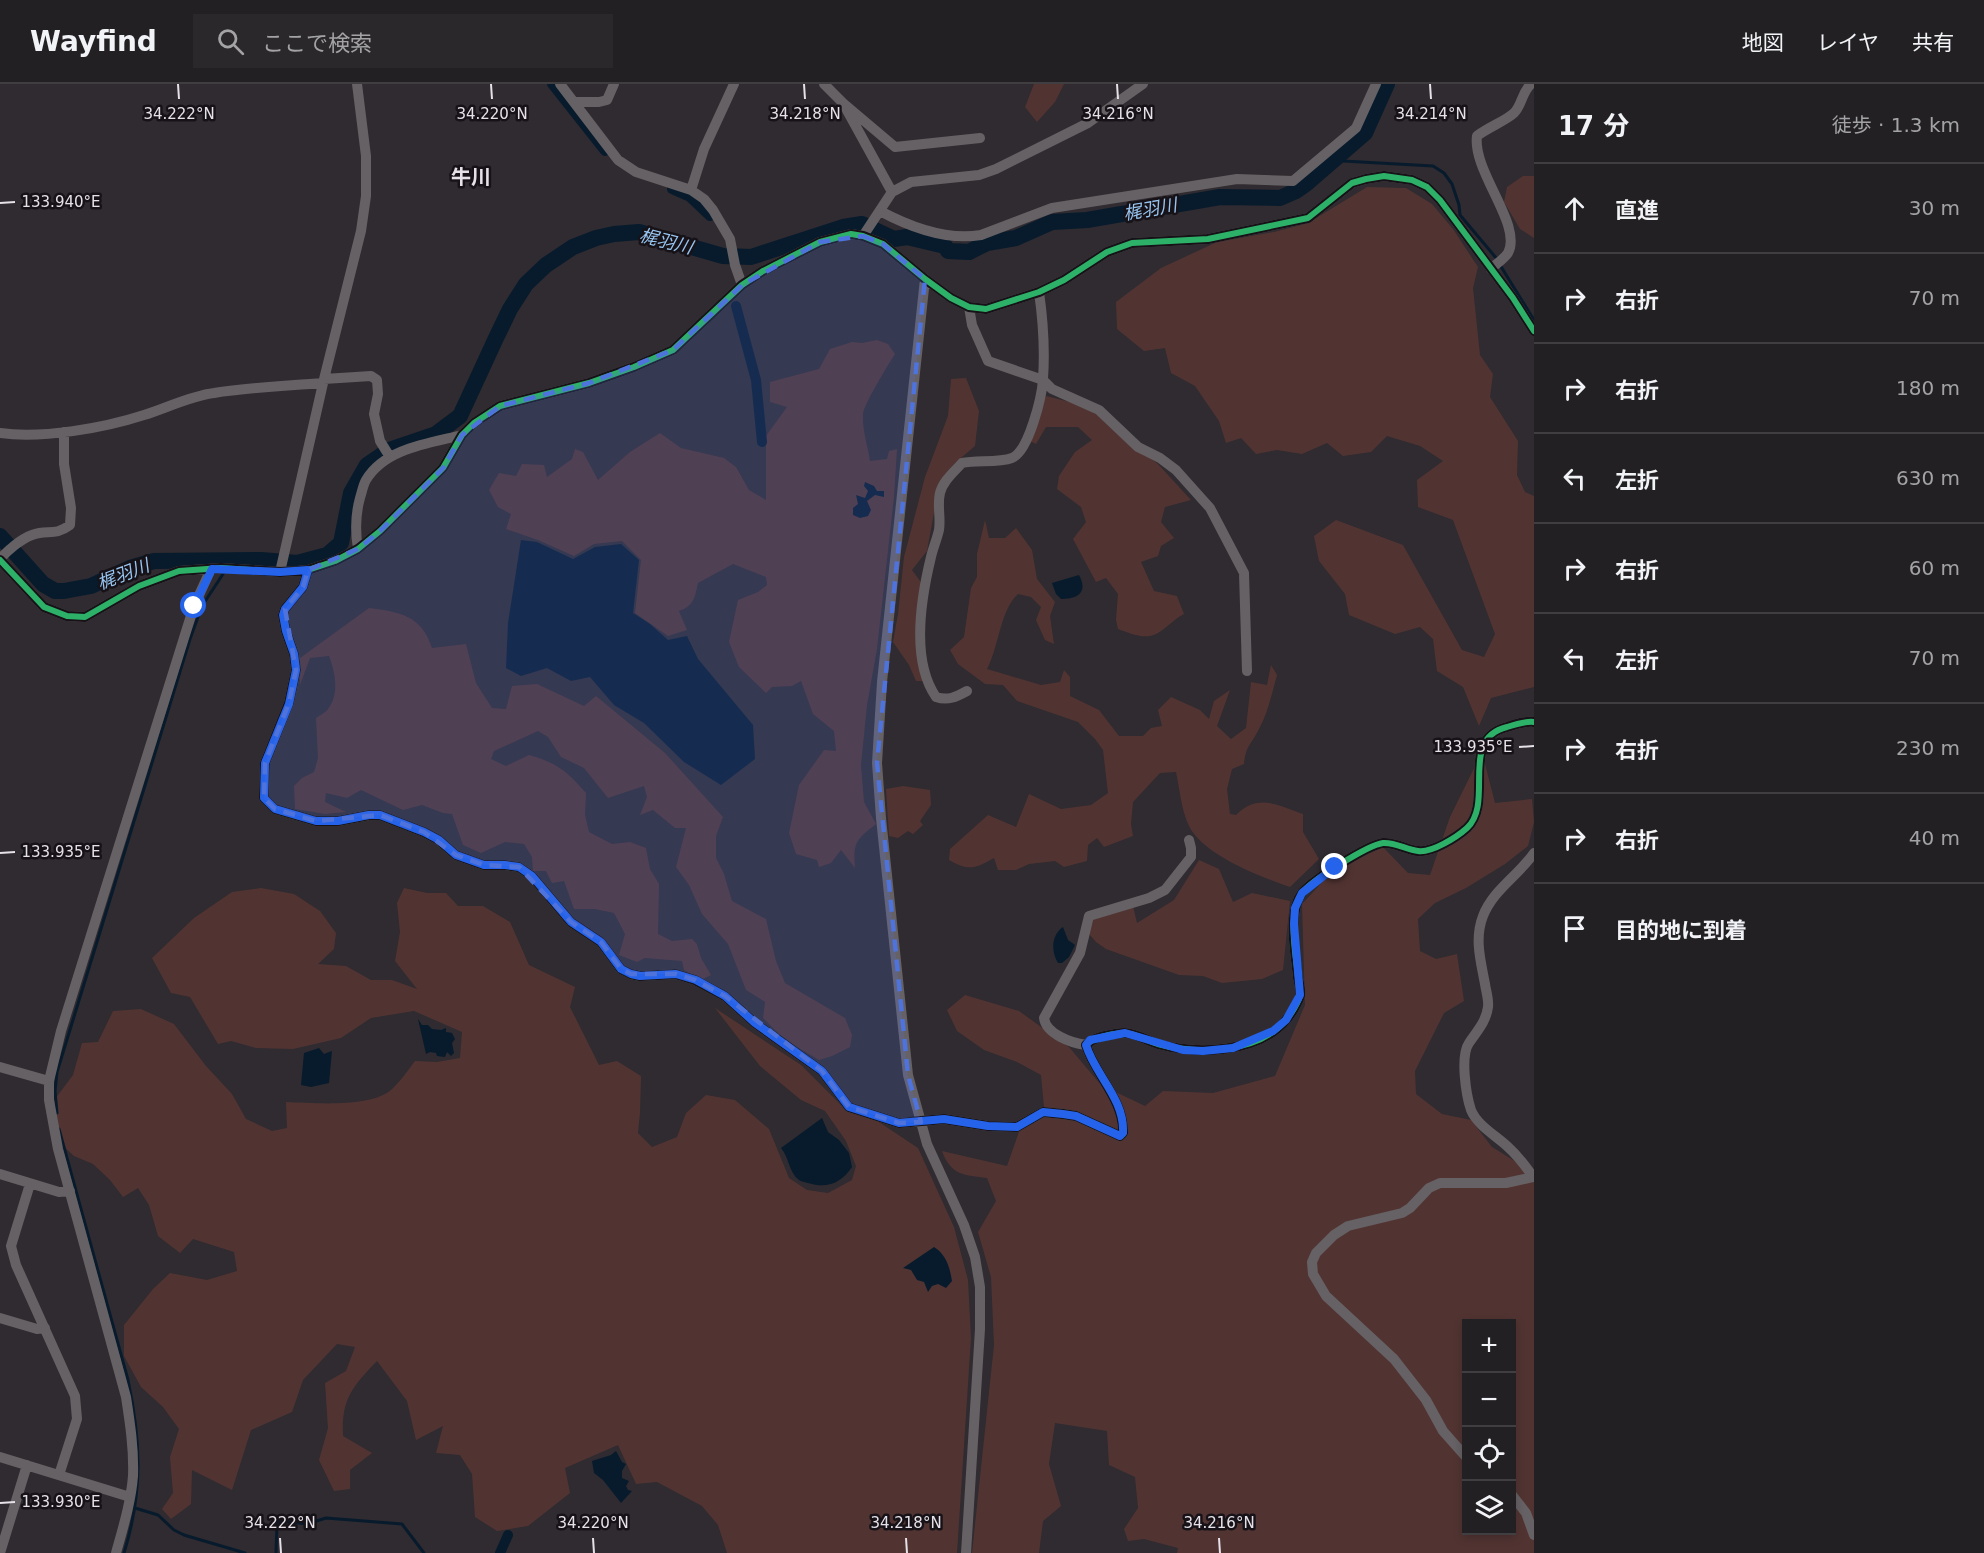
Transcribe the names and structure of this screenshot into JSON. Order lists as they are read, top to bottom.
{
  "districts": ["牛川"],
  "water": ["梶羽川"],
  "page": {
    "header": "Wayfind",
    "search": "ここで検索",
    "nav": ["地図", "レイヤ", "共有"],
    "heading": ["17 分", "徒歩 · 1.3 km"],
    "list": [
      ["直進", "30 m"],
      ["右折", "70 m"],
      ["右折", "180 m"],
      ["左折", "630 m"],
      ["右折", "60 m"],
      ["左折", "70 m"],
      ["右折", "230 m"],
      ["右折", "40 m"],
      "目的地に到着"
    ],
    "map_buttons": ["+", "−"]
  },
  "coordinates": [
    "34.222°N",
    "34.220°N",
    "34.218°N",
    "34.216°N",
    "34.214°N",
    "133.940°E",
    "133.935°E",
    "133.930°E"
  ]
}
